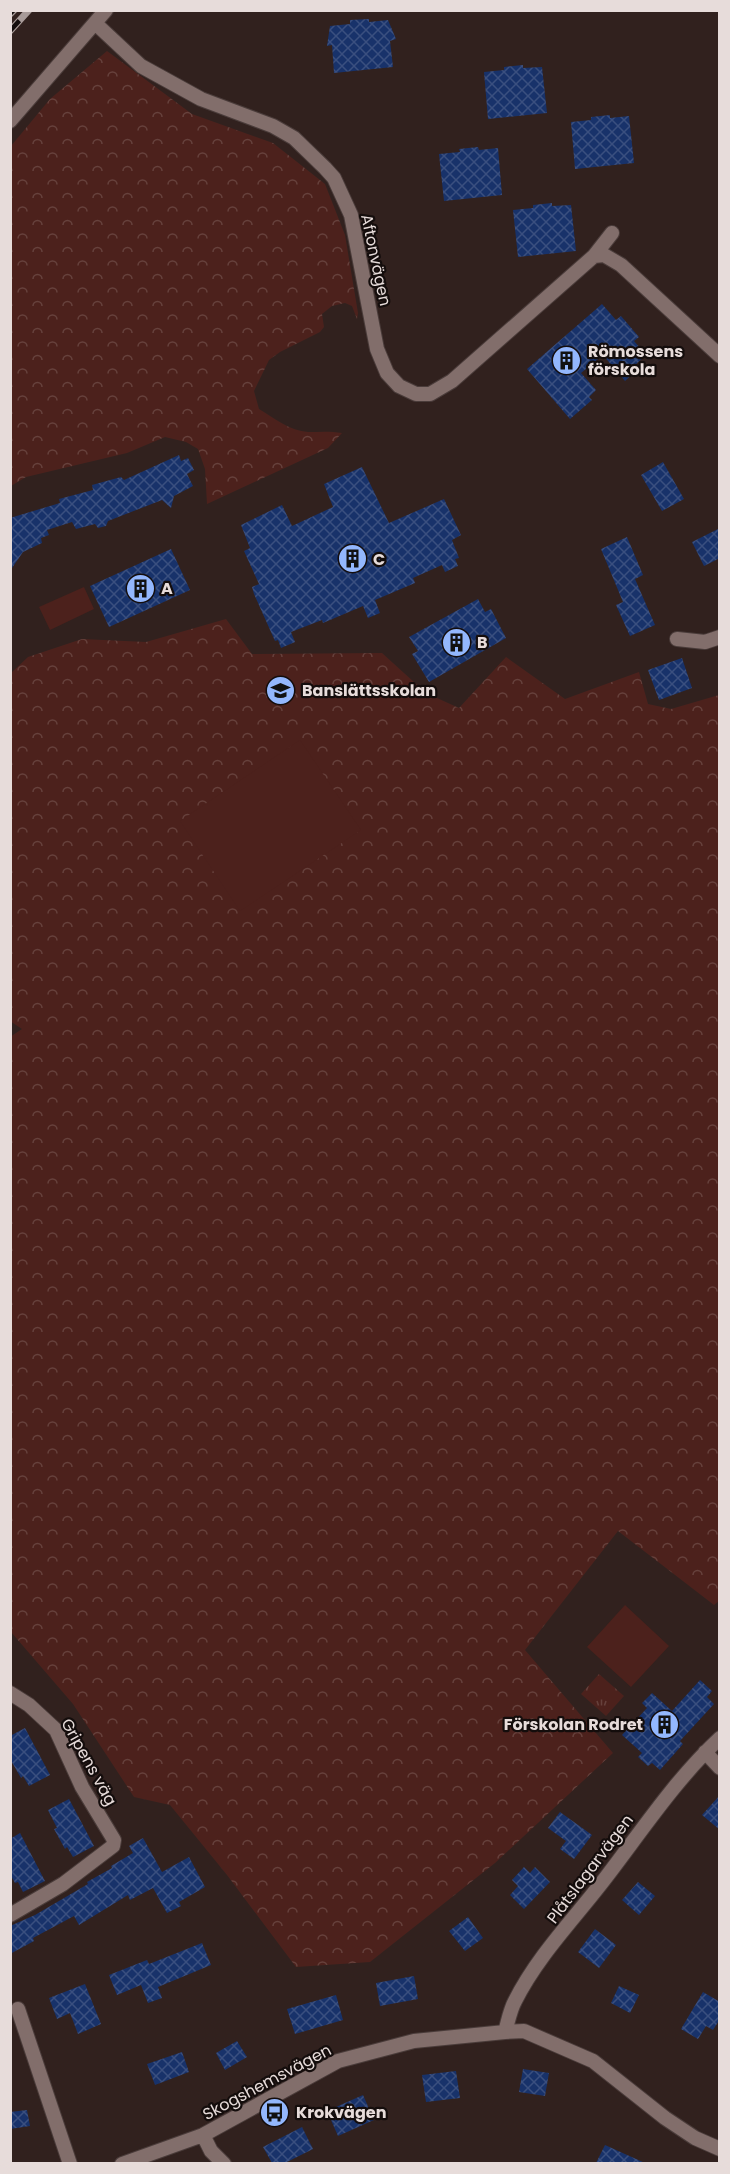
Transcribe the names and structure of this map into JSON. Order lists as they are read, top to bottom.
{
  "streets": {
    "street": [
      "Aftonvägen",
      "Gripens väg",
      "Plåtslagarvägen",
      "Skogshemsvägen"
    ]
  },
  "crossings": [
    ["Plåtslagarvägen", "Skogshemsvägen"]
  ],
  "places": {
    "building": [
      "Römossens förskola",
      "C",
      "A",
      "B",
      "Förskolan Rodret"
    ],
    "school or university": ["Banslättsskolan"],
    "bus stop": ["Krokvägen"]
  }
}
